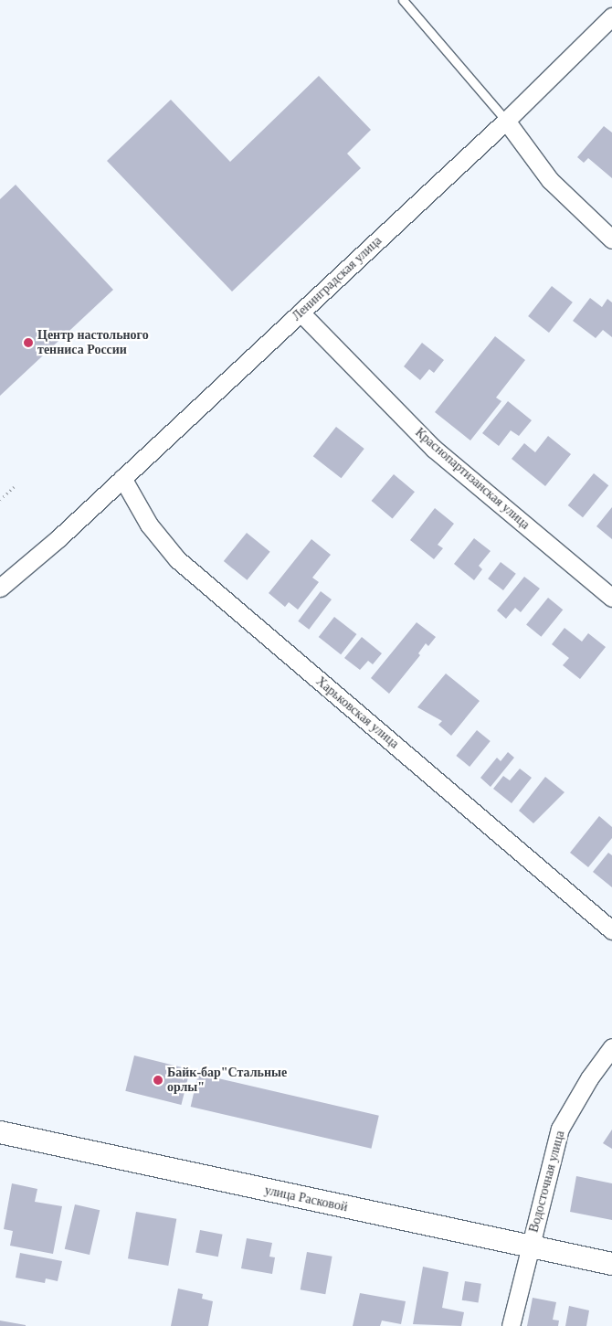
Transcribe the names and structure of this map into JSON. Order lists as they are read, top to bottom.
{
  "streets": {
    "street": [
      "Ленинградская улица",
      "Краснопартизанская улица",
      "Харьковская улица",
      "Водосточная улица",
      "улица Расковой"
    ]
  },
  "crossings": [
    ["Ленинградская улица", "Краснопартизанская улица"],
    ["Ленинградская улица", "Харьковская улица"],
    ["Водосточная улица", "улица Расковой"]
  ],
  "places": ["Центр настольного тенниса России", "Байк-бар\"Стальные орлы\""]
}
